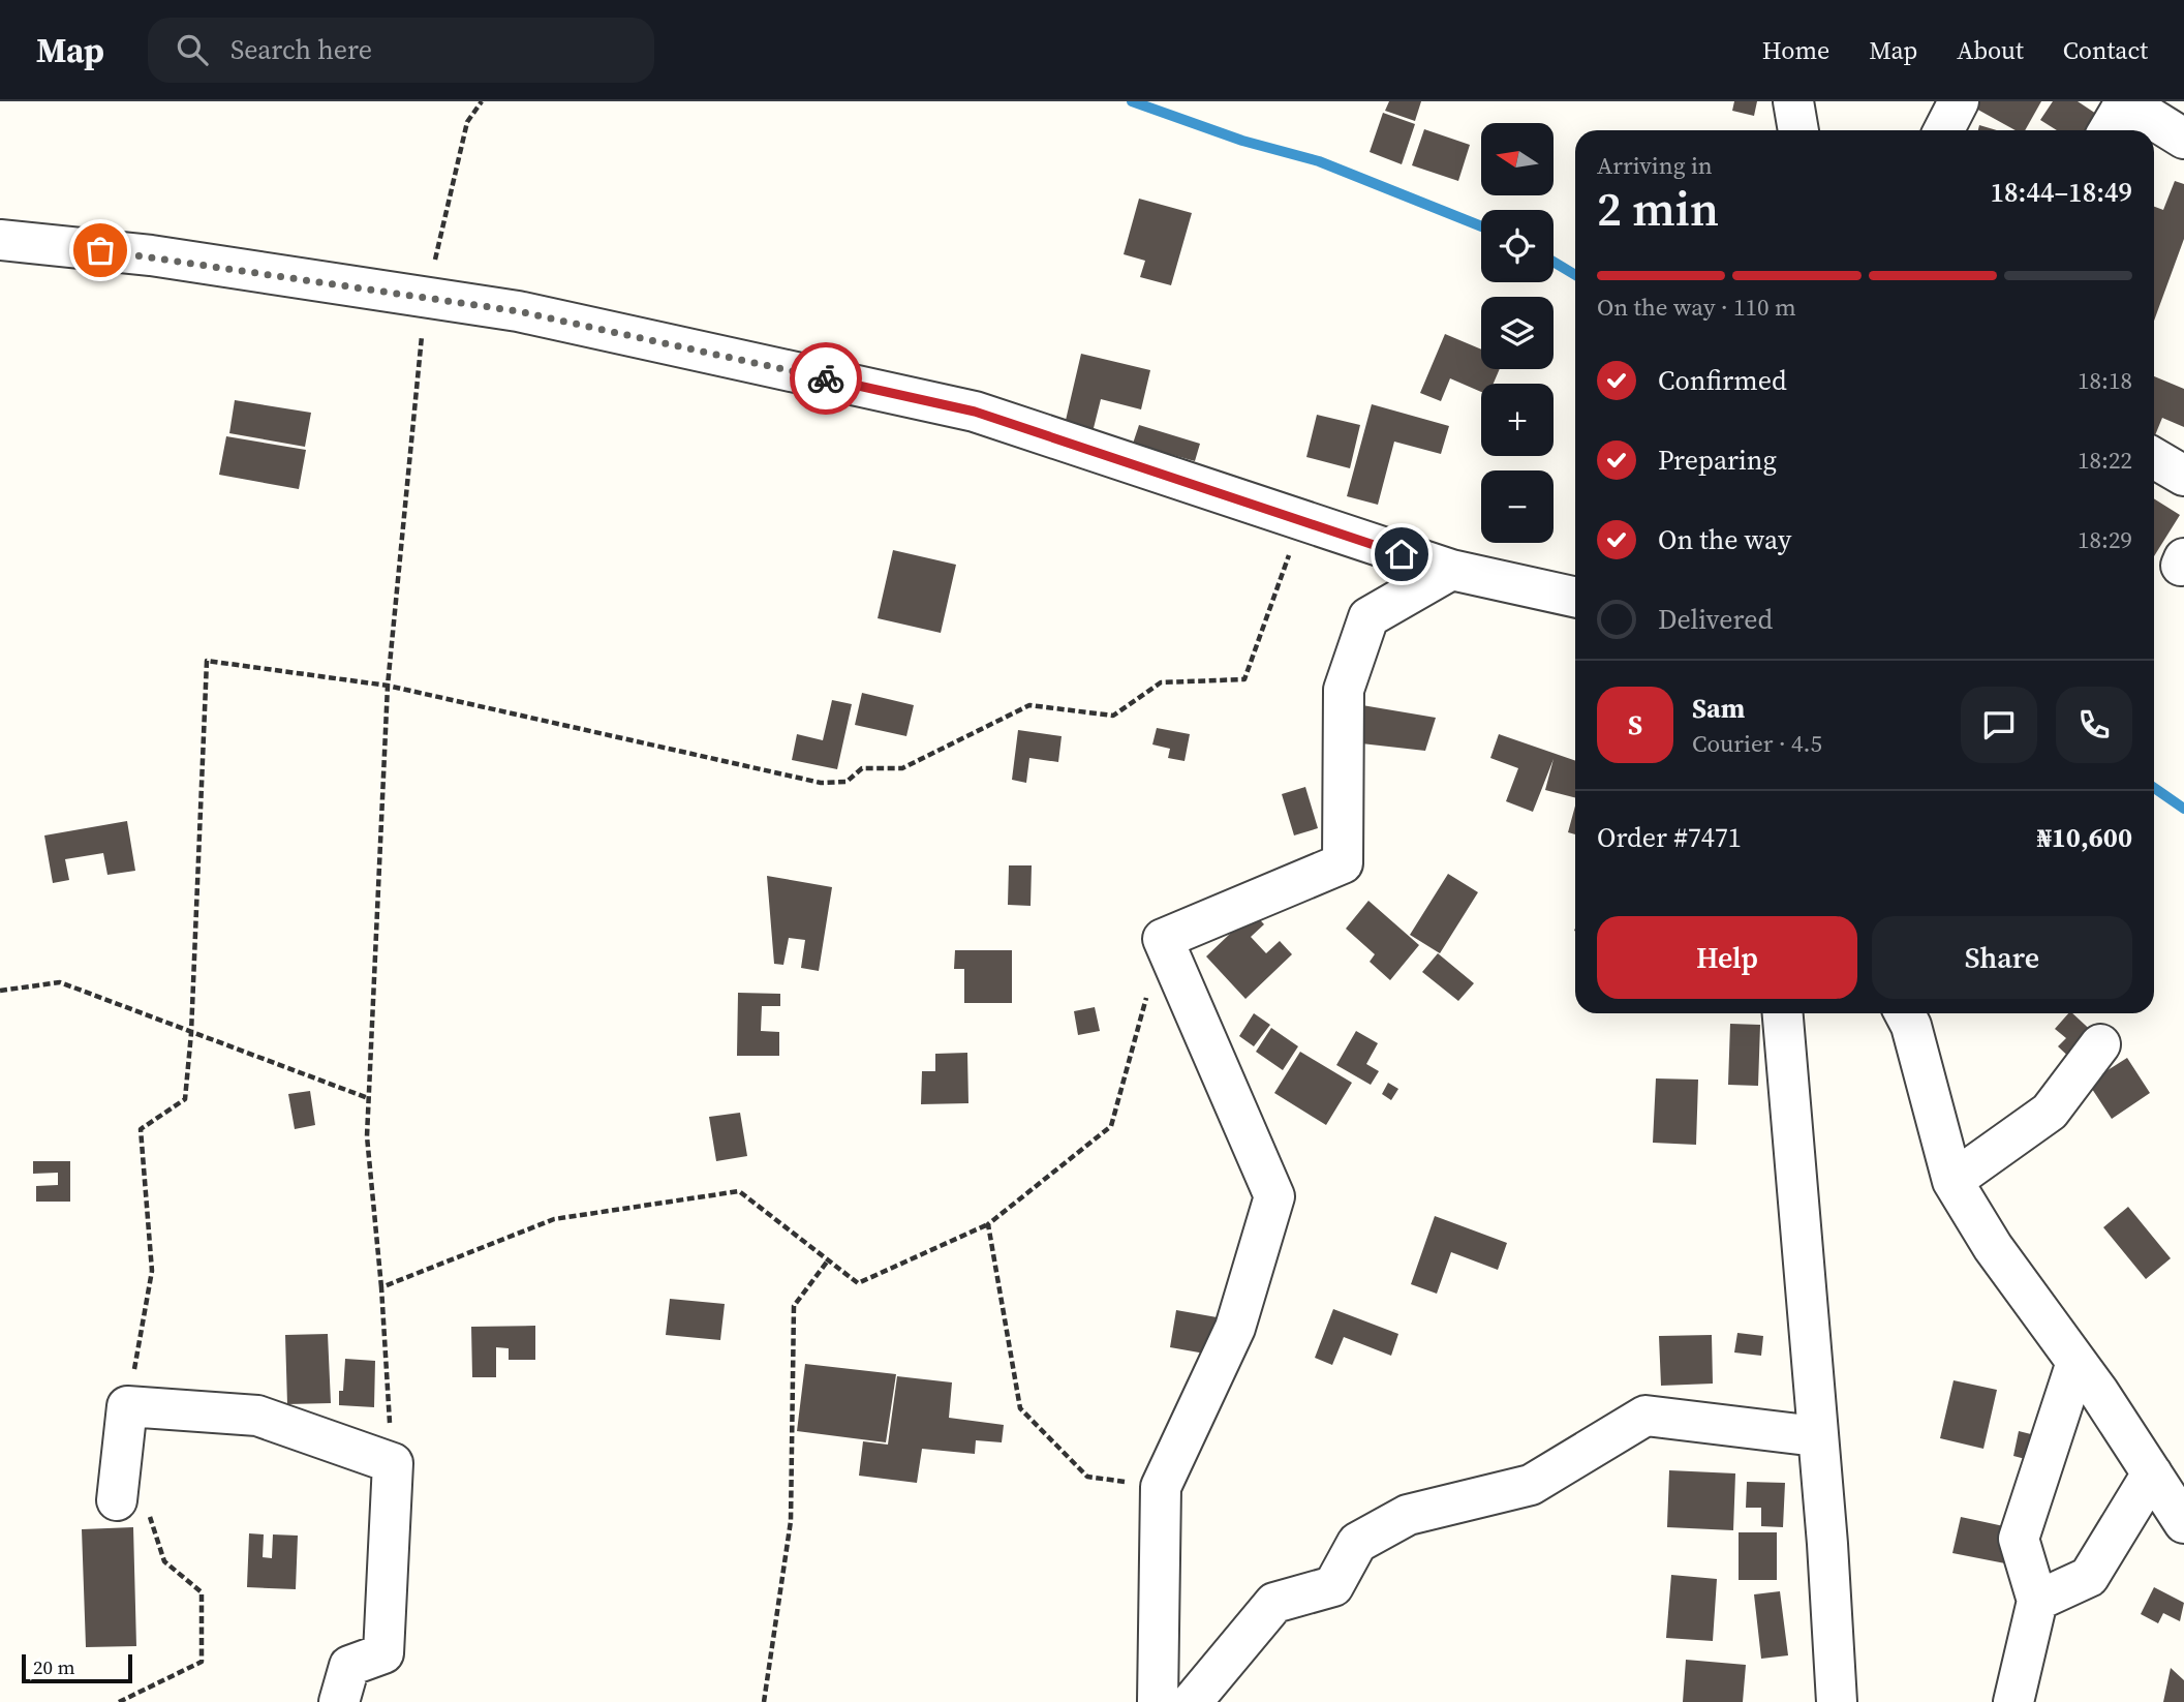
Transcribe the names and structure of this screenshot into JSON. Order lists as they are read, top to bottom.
{
  "scale_bar": "20 m",
  "north": "left",
  "page": {
    "header": "Map",
    "search": "Search here",
    "nav": [
      "Home",
      "Map",
      "About",
      "Contact"
    ],
    "map_buttons": ["+", "−"],
    "heading": ["2 min", "Arriving in", "18:44–18:49"],
    "panel": [
      "Sam",
      "Courier · 4.5",
      "Order #7471",
      "₦10,600"
    ],
    "bar": "On the way · 110 m",
    "list": [
      ["Confirmed", "18:18"],
      ["Preparing", "18:22"],
      ["On the way", "18:29"],
      "Delivered"
    ],
    "round": "S",
    "buttons": ["Help", "Share"],
    "scale": "20 m"
  }
}
